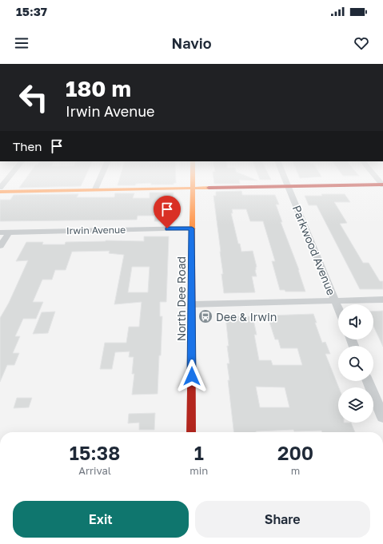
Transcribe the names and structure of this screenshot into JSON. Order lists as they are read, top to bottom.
{
  "streets": {
    "street": ["Irwin Avenue", "Parkwood Avenue", "North Dee Road"]
  },
  "crossings": [
    ["Irwin Avenue", "North Dee Road"]
  ],
  "places": {
    "bus stop": ["Dee & Irwin"]
  },
  "page": {
    "status": "15:37",
    "header": "Navio",
    "turn": ["180 m", "Irwin Avenue"],
    "then": "Then",
    "eta": [
      "15:38",
      "Arrival",
      "1",
      "min",
      "200",
      "m"
    ],
    "buttons": ["Exit", "Share"]
  }
}
